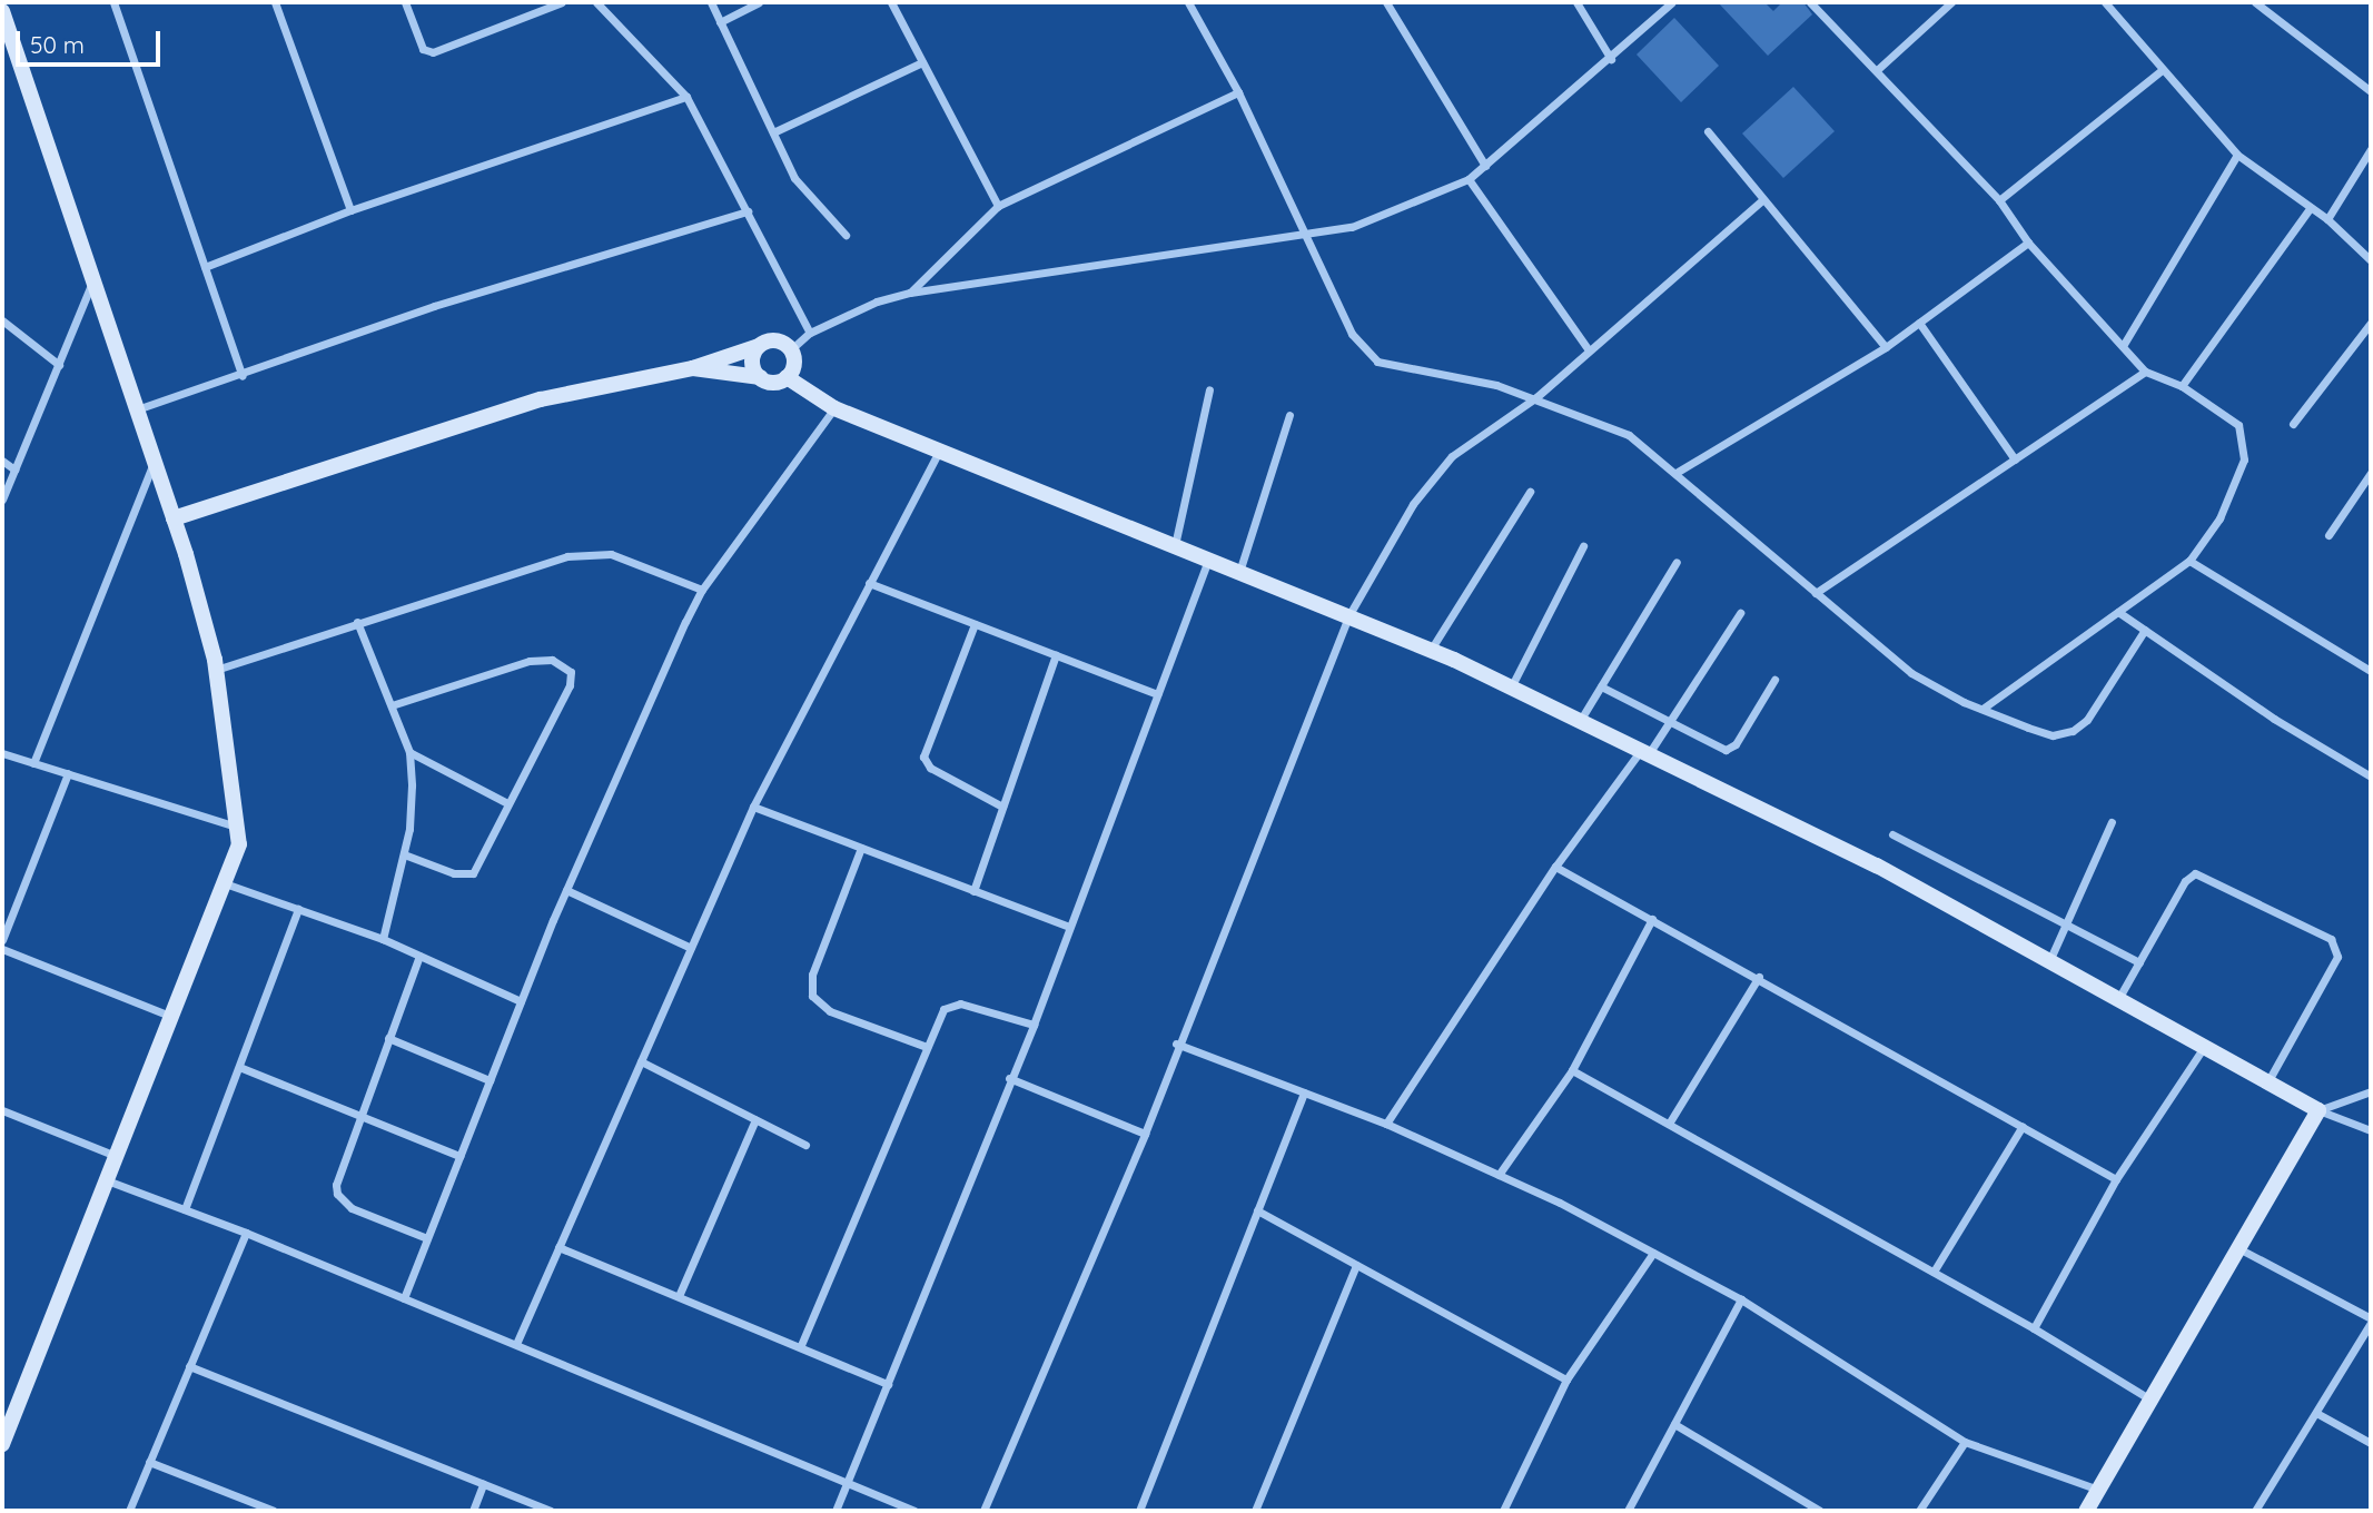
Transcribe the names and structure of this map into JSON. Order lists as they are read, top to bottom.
{
  "scale_bar": "50 m"
}
